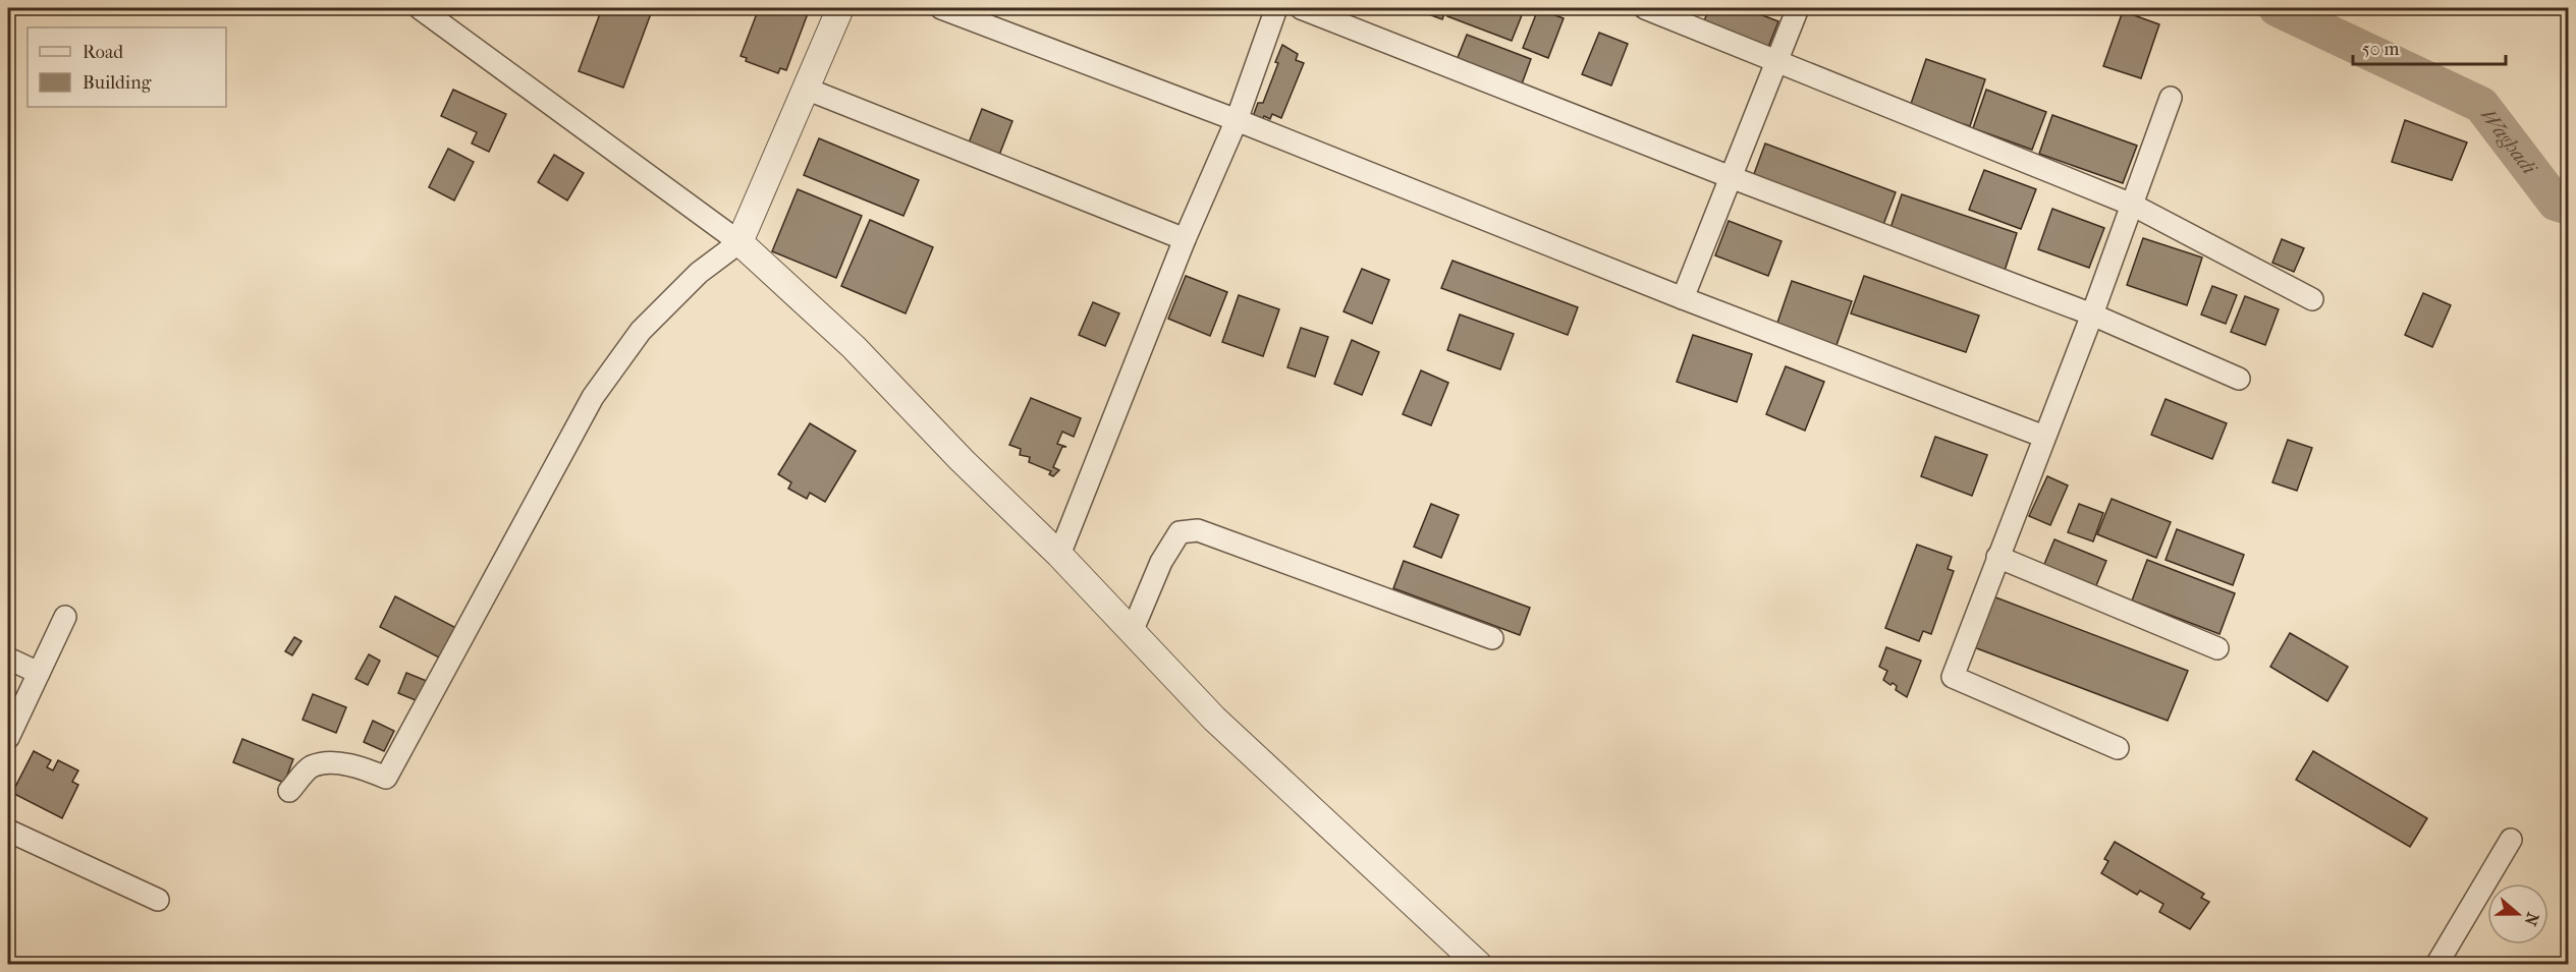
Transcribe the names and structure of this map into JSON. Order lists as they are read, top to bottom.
{
  "water": ["Waghadi"],
  "legend": ["Road", "Building"],
  "scale_bar": "50 m",
  "north": "right"
}
